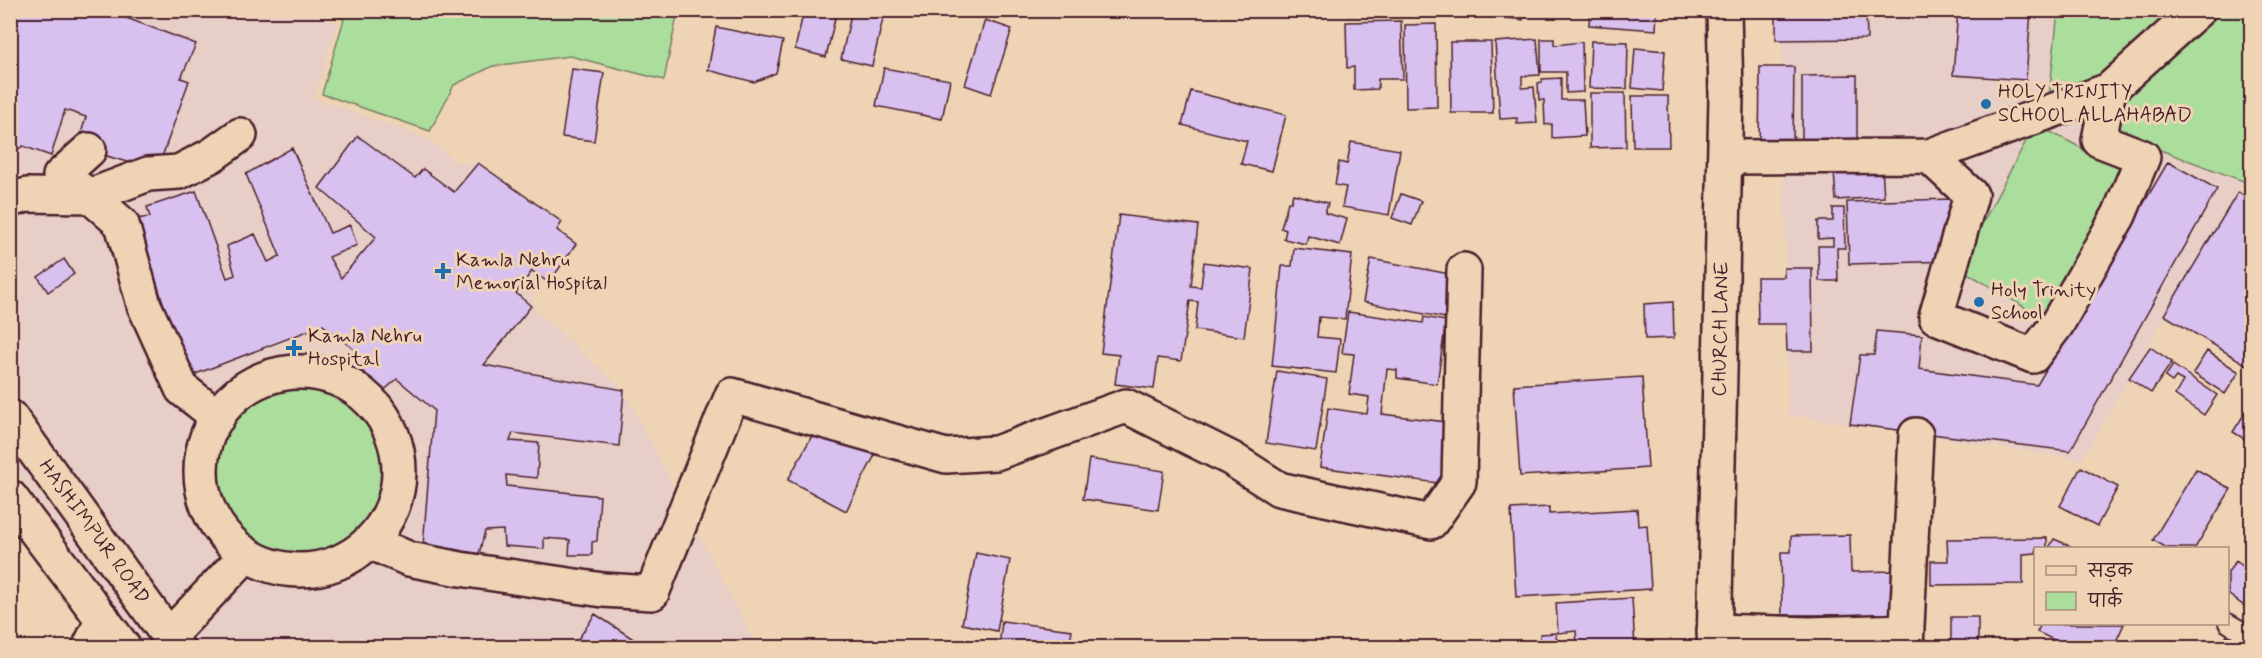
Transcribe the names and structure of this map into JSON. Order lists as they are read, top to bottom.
{
  "streets": {
    "street": ["CHURCH LANE", "HASHIMPUR ROAD"]
  },
  "places": {
    "other": ["HOLY TRINITY SCHOOL ALLAHABAD", "Holy Trinity School"],
    "health": ["Kamla Nehru Memorial Hospital", "Kamla Nehru Hospital"]
  },
  "legend": ["सड़क", "पार्क"]
}
